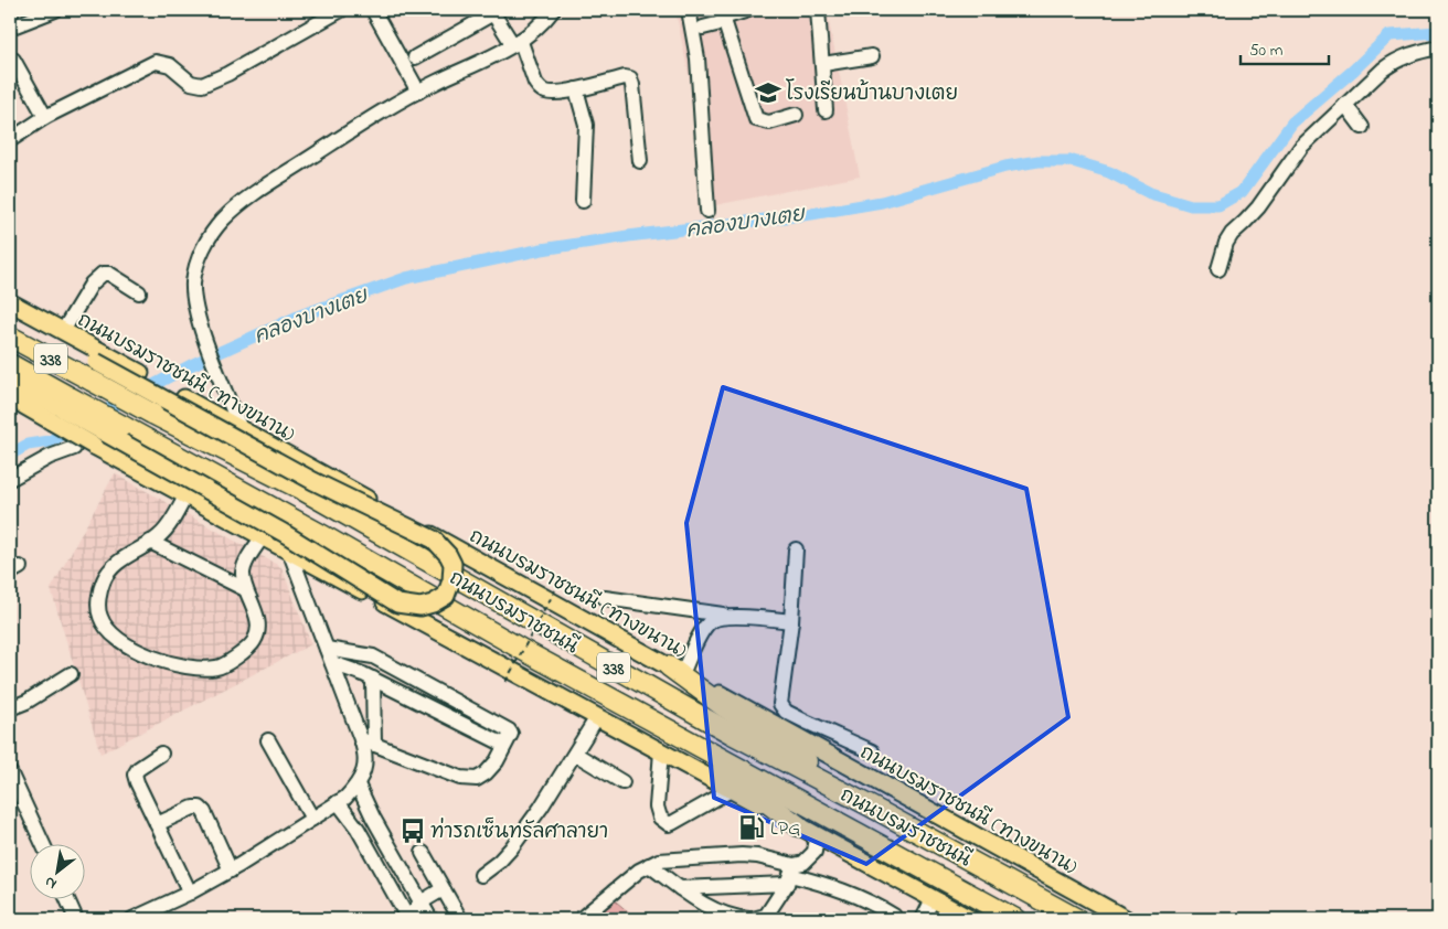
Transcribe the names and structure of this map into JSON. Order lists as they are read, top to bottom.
{
  "streets": {
    "highway": ["338", "ถนนบรมราชชนนี"],
    "main road": ["ถนนบรมราชชนนี (ทางขนาน)"]
  },
  "crossings": [
    ["338", "ถนนบรมราชชนนี"]
  ],
  "water": ["คลองบางเตย"],
  "places": {
    "school or university": ["โรงเรียนบ้านบางเตย"],
    "fuel station": ["LPG"],
    "bus stop": ["ท่ารถเซ็นทรัลศาลายา"]
  },
  "scale_bar": "50 m",
  "north": "bottom left"
}
